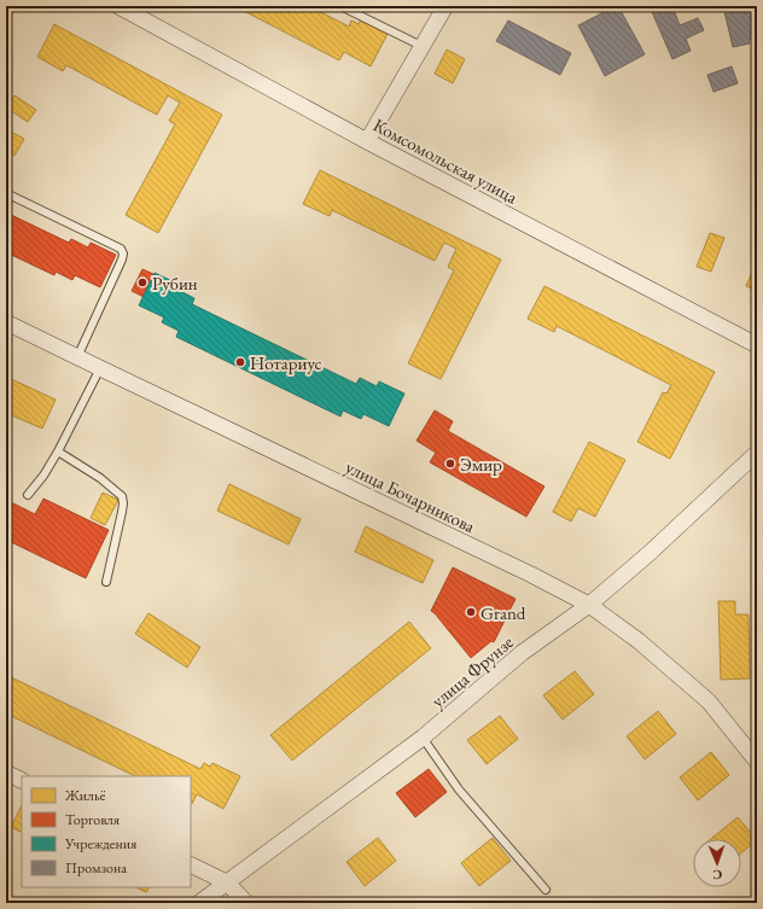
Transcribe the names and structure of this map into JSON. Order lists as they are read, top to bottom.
{
  "streets": {
    "street": ["Комсомольская улица", "улица Бочарникова", "улица Фрунзе"]
  },
  "crossings": [
    ["улица Бочарникова", "улица Фрунзе"]
  ],
  "places": [
    "Рубин",
    "Нотариус",
    "Эмир",
    "Grand"
  ],
  "legend": [
    "Жильё",
    "Торговля",
    "Учреждения",
    "Промзона"
  ],
  "north": "bottom"
}
